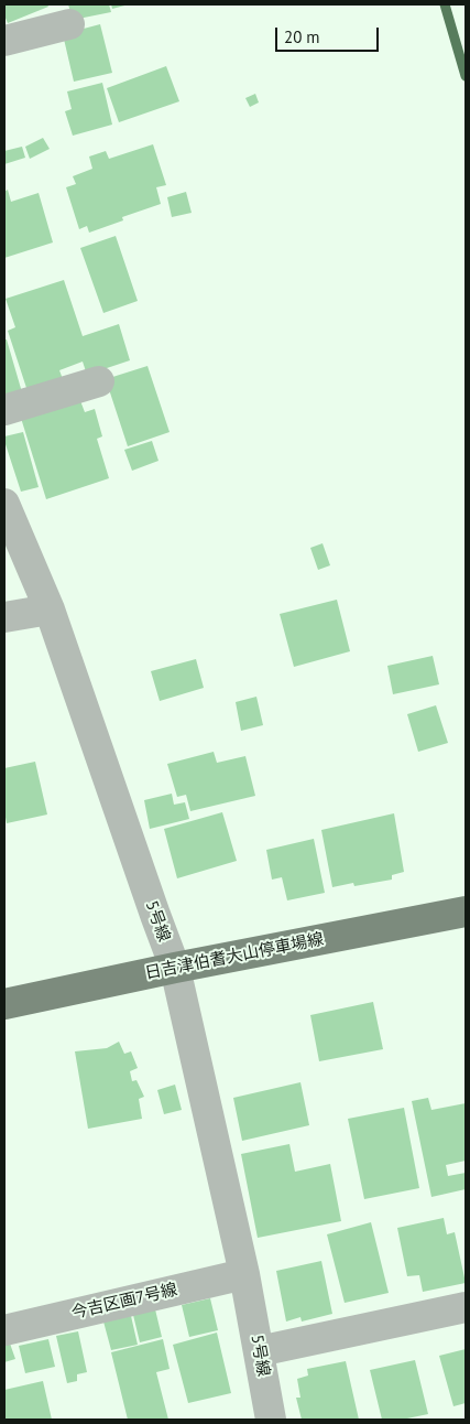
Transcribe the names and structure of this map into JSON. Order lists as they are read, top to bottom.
{
  "streets": {
    "main road": ["日吉津伯耆大山停車場線"],
    "street": ["5号線", "今吉区画7号線"]
  },
  "crossings": [
    ["5号線", "日吉津伯耆大山停車場線"],
    ["5号線", "今吉区画7号線"]
  ],
  "scale_bar": "20 m"
}
